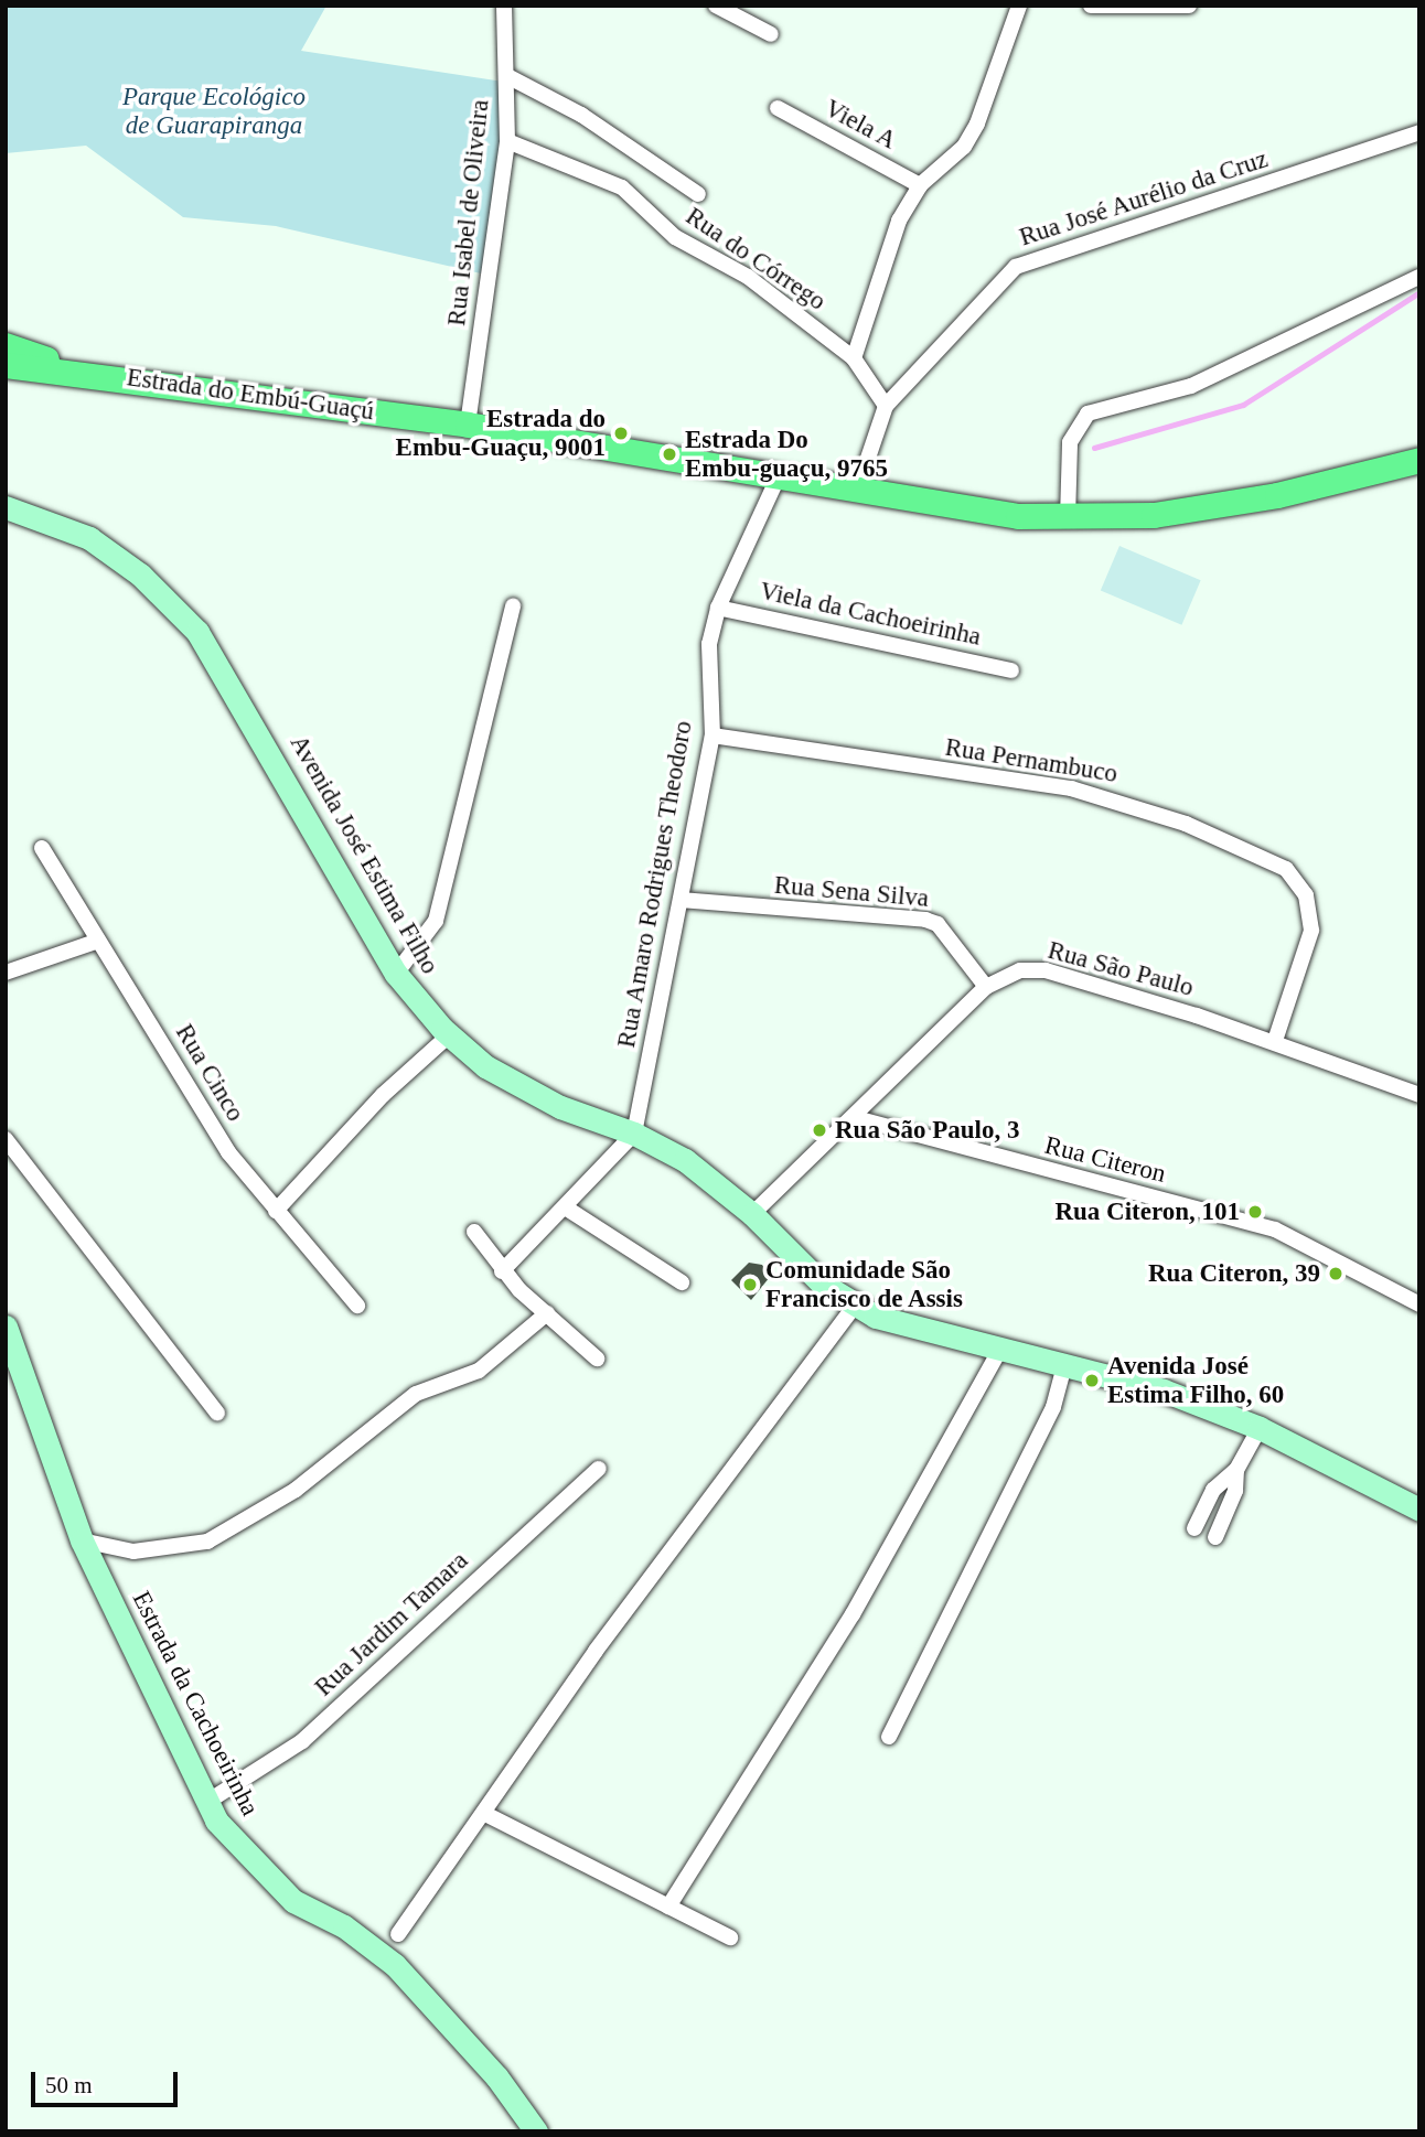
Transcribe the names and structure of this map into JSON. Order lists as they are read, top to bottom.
{
  "streets": {
    "main road": ["Estrada do Embú-Guaçú"],
    "street": [
      "Viela A",
      "Rua José Aurélio da Cruz",
      "Rua Isabel de Oliveira",
      "Rua do Córrego",
      "Viela da Cachoeirinha",
      "Rua Pernambuco",
      "Avenida José Estima Filho",
      "Rua Amaro Rodrigues Theodoro",
      "Rua Sena Silva",
      "Rua São Paulo",
      "Rua Cinco",
      "Rua Citeron",
      "Rua Jardim Tamara",
      "Estrada da Cachoeirinha"
    ]
  },
  "crossings": [
    ["Rua José Aurélio da Cruz", "Rua do Córrego"],
    ["Rua José Aurélio da Cruz", "Estrada do Embú-Guaçú"],
    ["Rua Isabel de Oliveira", "Rua do Córrego"],
    ["Rua Isabel de Oliveira", "Estrada do Embú-Guaçú"],
    ["Estrada do Embú-Guaçú", "Rua Amaro Rodrigues Theodoro"],
    ["Viela da Cachoeirinha", "Rua Amaro Rodrigues Theodoro"],
    ["Rua Pernambuco", "Rua Amaro Rodrigues Theodoro"],
    ["Rua Pernambuco", "Rua São Paulo"],
    ["Avenida José Estima Filho", "Rua Amaro Rodrigues Theodoro"],
    ["Avenida José Estima Filho", "Rua São Paulo"],
    ["Rua Amaro Rodrigues Theodoro", "Rua Sena Silva"],
    ["Rua Sena Silva", "Rua São Paulo"],
    ["Rua São Paulo", "Rua Citeron"],
    ["Rua Jardim Tamara", "Estrada da Cachoeirinha"]
  ],
  "parks": ["Parque Ecológico de Guarapiranga"],
  "places": [
    "Estrada do Embu-Guaçu, 9001",
    "Estrada Do Embu-guaçu, 9765",
    "Rua São Paulo, 3",
    "Rua Citeron, 101",
    "Rua Citeron, 39",
    "Comunidade São Francisco de Assis",
    "Avenida José Estima Filho, 60"
  ],
  "scale_bar": "50 m"
}
